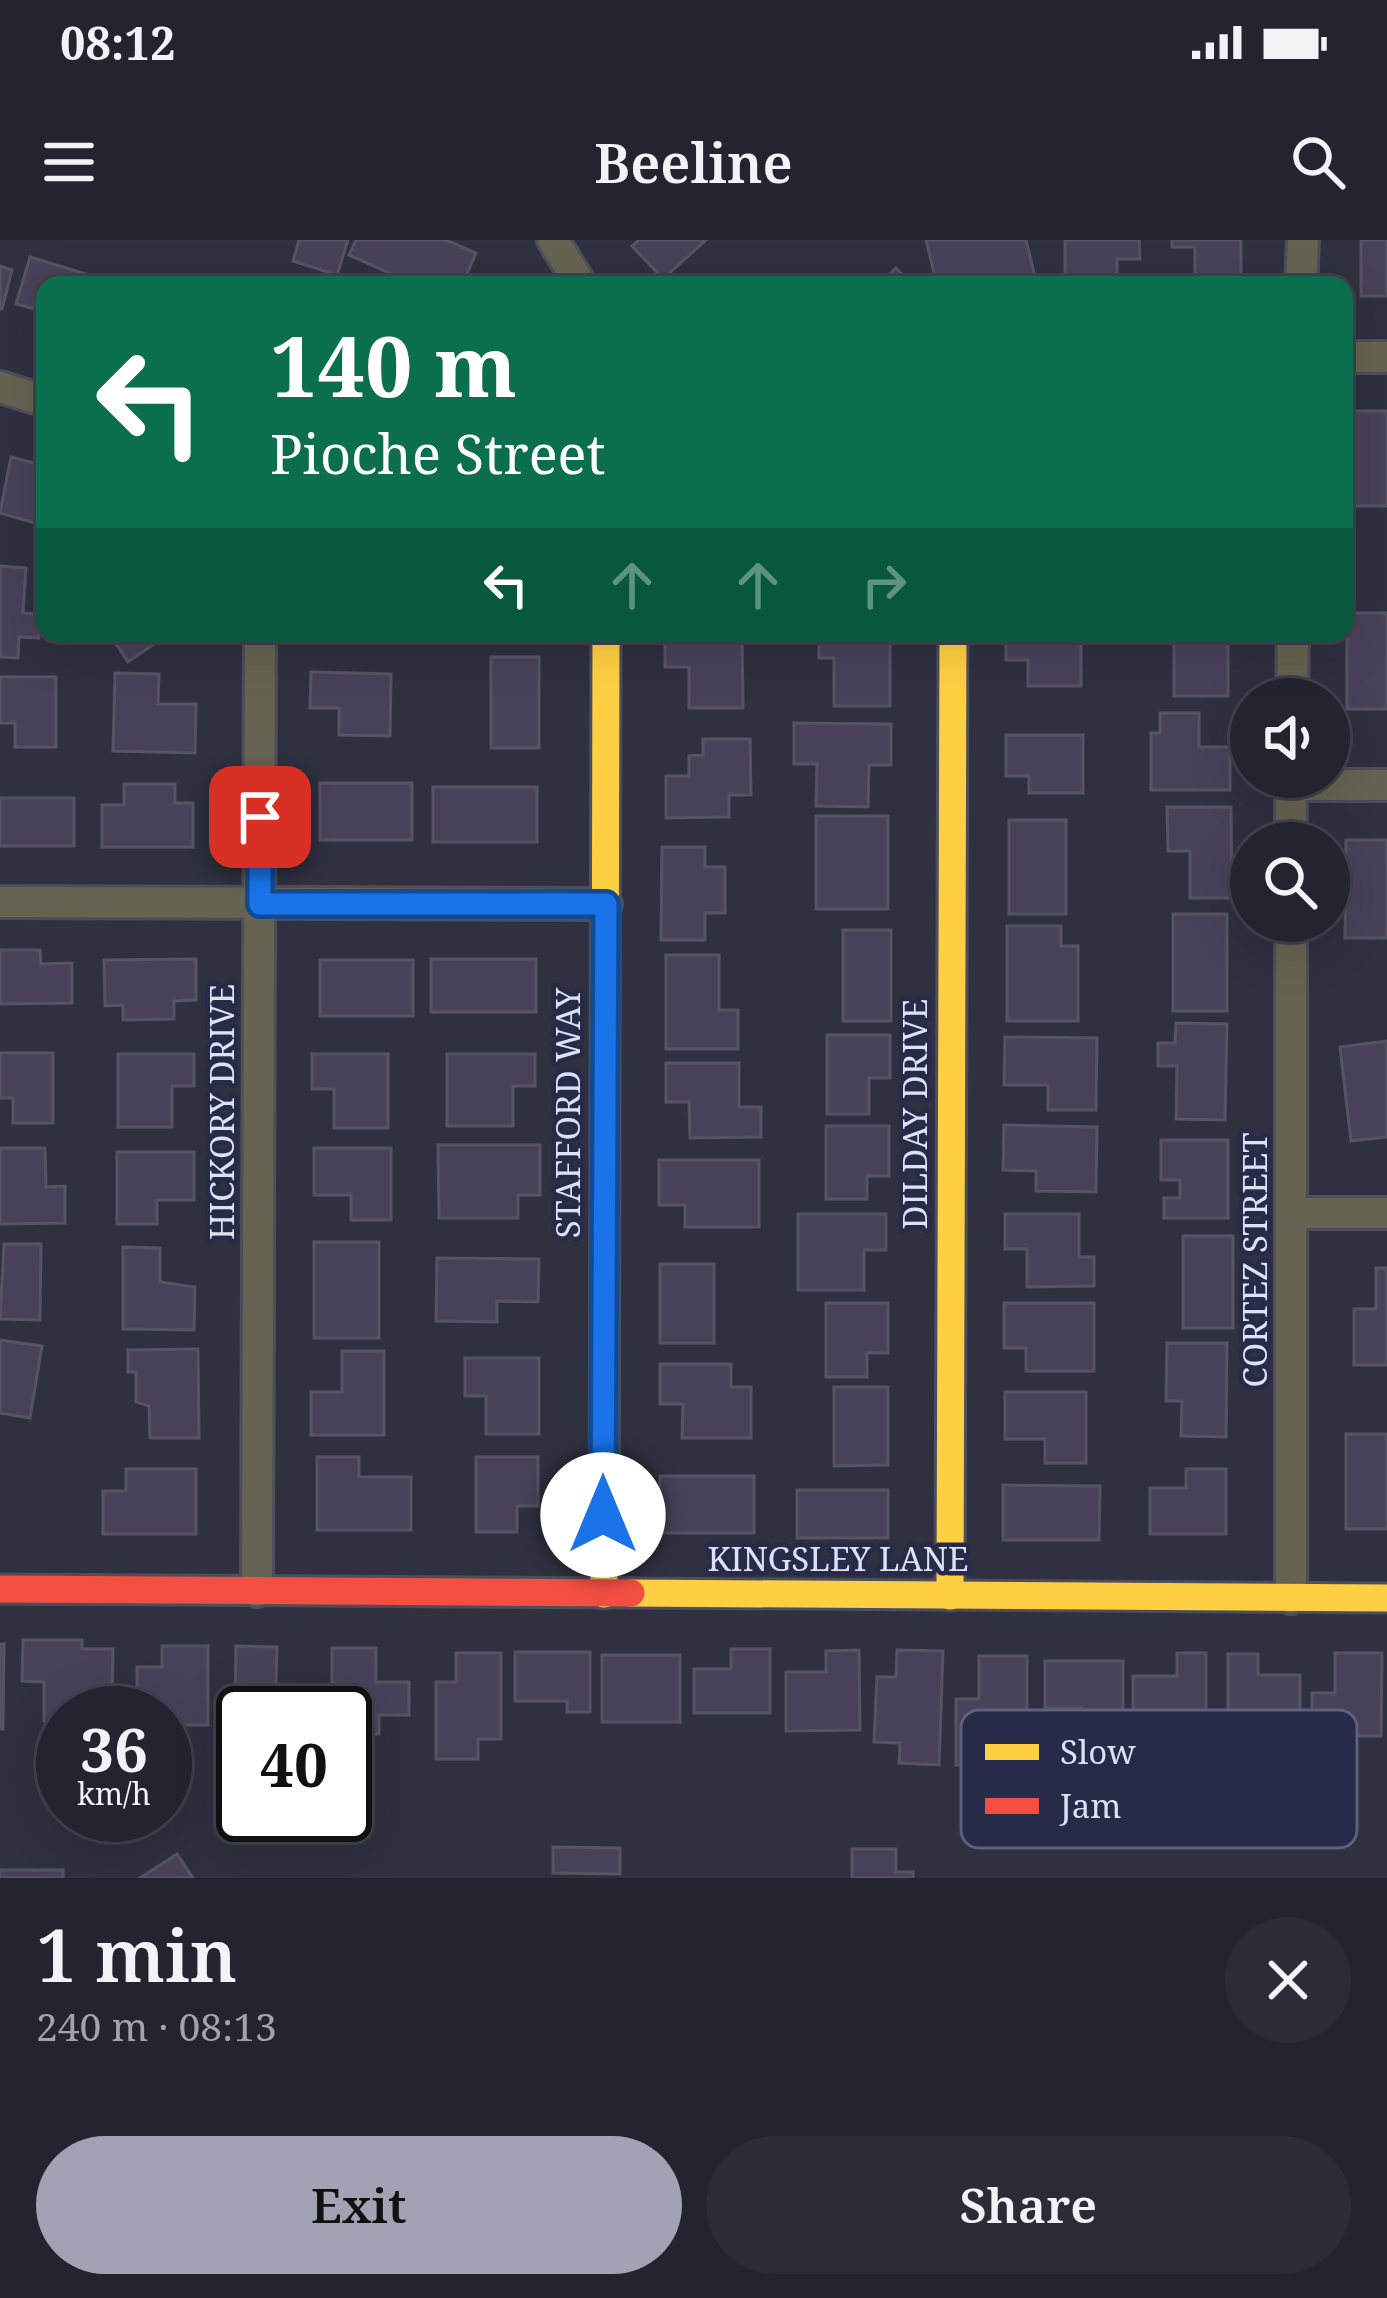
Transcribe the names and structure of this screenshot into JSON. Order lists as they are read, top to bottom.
{
  "streets": {
    "street": [
      "HICKORY DRIVE",
      "STAFFORD WAY",
      "DILDAY DRIVE",
      "CORTEZ STREET",
      "KINGSLEY LANE"
    ]
  },
  "crossings": [
    ["HICKORY DRIVE", "KINGSLEY LANE"],
    ["STAFFORD WAY", "KINGSLEY LANE"],
    ["DILDAY DRIVE", "KINGSLEY LANE"],
    ["CORTEZ STREET", "KINGSLEY LANE"]
  ],
  "legend": ["Slow", "Jam"],
  "page": {
    "status": "08:12",
    "header": "Beeline",
    "turn": ["140 m", "Pioche Street"],
    "speed": "36 km/h",
    "limit": "40",
    "heading": ["1 min", "240 m · 08:13"],
    "buttons": ["Exit", "Share"]
  }
}
